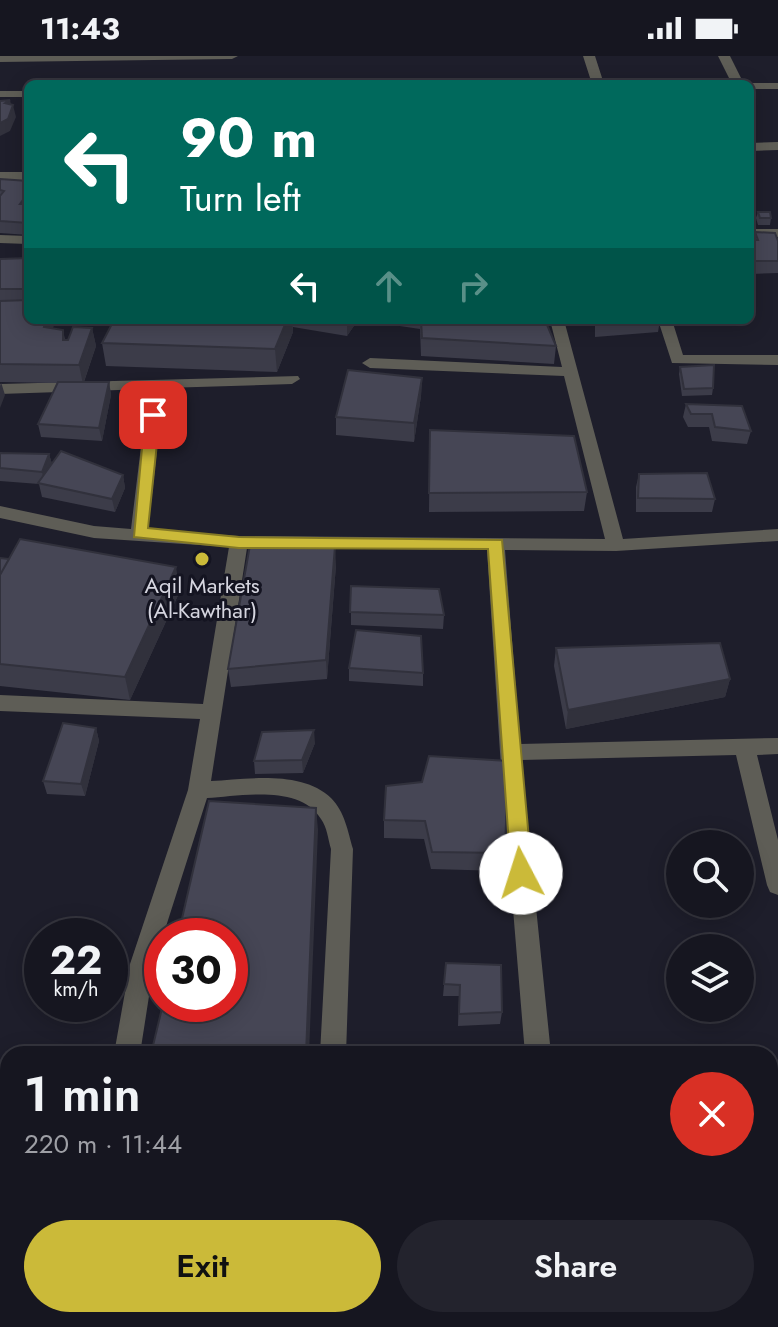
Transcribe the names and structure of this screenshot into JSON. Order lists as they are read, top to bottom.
{
  "places": ["Aqil Markets (Al-Kawthar)"],
  "page": {
    "status": "11:43",
    "turn": ["90 m", "Turn left"],
    "speed": "22 km/h",
    "limit": "30",
    "heading": ["1 min", "220 m · 11:44"],
    "buttons": ["Exit", "Share"]
  }
}
